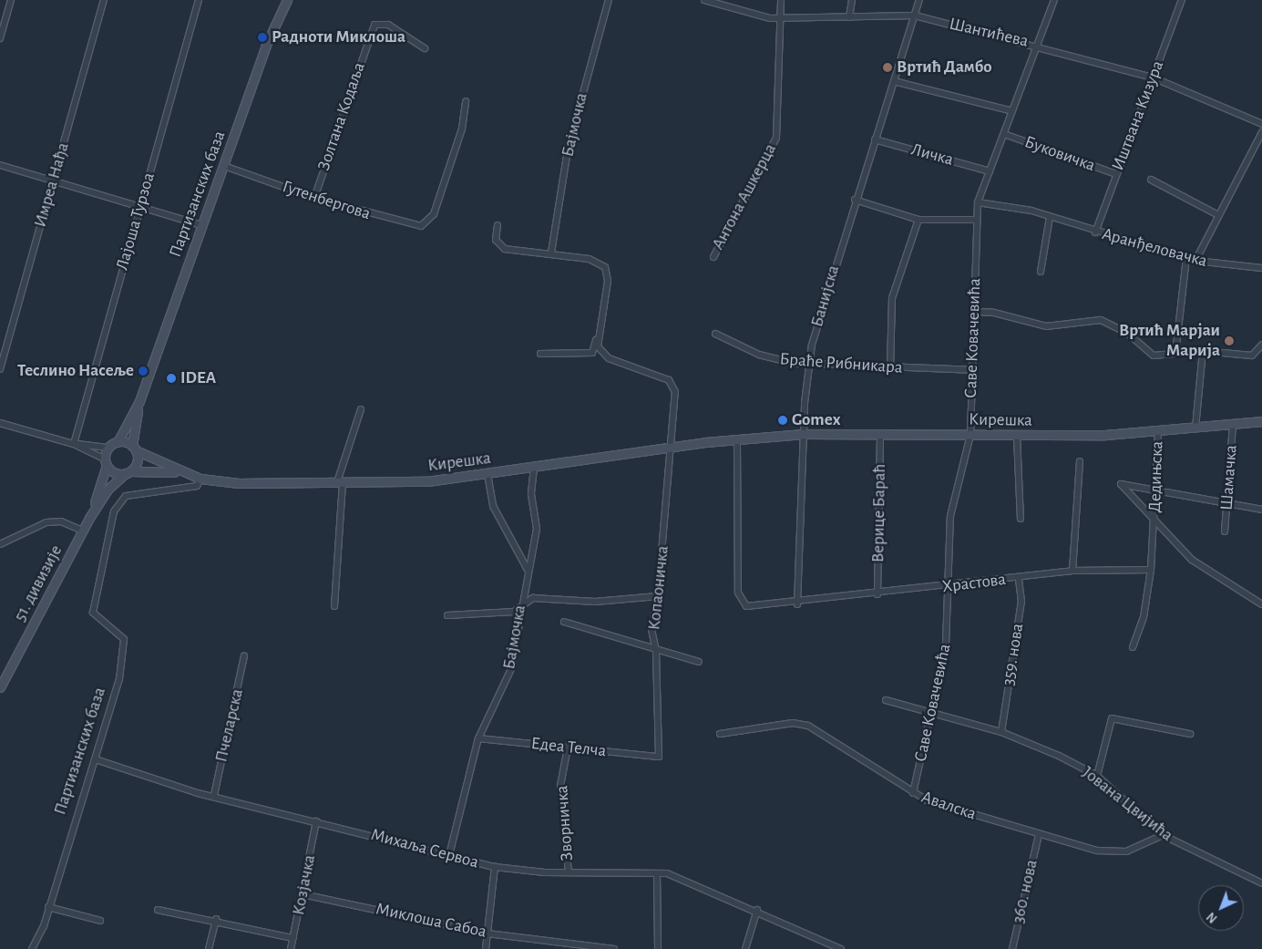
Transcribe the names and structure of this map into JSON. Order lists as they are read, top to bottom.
{
  "streets": {
    "street": [
      "Шантићева",
      "Иштвана Кизура",
      "Золтана Кодаља",
      "Бајмочка",
      "Буковичка",
      "Личка",
      "Имреа Нађа",
      "Партизанских база",
      "Антона Ашкерца",
      "Гутенбергова",
      "Лајоша Турзоа",
      "Аранђеловачка",
      "Банијска",
      "Саве Ковачевића",
      "Браће Рибникара",
      "Кирешка",
      "Дедињска",
      "Шамачка",
      "Верице Бараћ",
      "51. дивизије",
      "Храстова",
      "Копаоничка",
      "359. нова",
      "Пчеларска",
      "Едеа Телча",
      "Јована Цвијића",
      "Авалска",
      "Зворничка",
      "Михаља Сервоа",
      "Козјачка",
      "360. нова",
      "Миклоша Сабоа"
    ]
  },
  "crossings": [
    ["Шантићева", "Иштвана Кизура"],
    ["Шантићева", "Антона Ашкерца"],
    ["Шантићева", "Банијска"],
    ["Шантићева", "Саве Ковачевића"],
    ["Иштвана Кизура", "Буковичка"],
    ["Иштвана Кизура", "Аранђеловачка"],
    ["Золтана Кодаља", "Гутенбергова"],
    ["Бајмочка", "Кирешка"],
    ["Бајмочка", "Едеа Телча"],
    ["Бајмочка", "Михаља Сервоа"],
    ["Буковичка", "Саве Ковачевића"],
    ["Личка", "Банијска"],
    ["Личка", "Саве Ковачевића"],
    ["Партизанских база", "Гутенбергова"],
    ["Партизанских база", "Кирешка"],
    ["Партизанских база", "51. дивизије"],
    ["Партизанских база", "Михаља Сервоа"],
    ["Аранђеловачка", "Саве Ковачевића"],
    ["Банијска", "Браће Рибникара"],
    ["Банијска", "Кирешка"],
    ["Банијска", "Храстова"],
    ["Саве Ковачевића", "Браће Рибникара"],
    ["Саве Ковачевића", "Кирешка"],
    ["Саве Ковачевића", "Храстова"],
    ["Саве Ковачевића", "Јована Цвијића"],
    ["Саве Ковачевића", "Авалска"],
    ["Кирешка", "Дедињска"],
    ["Кирешка", "Шамачка"],
    ["Кирешка", "Верице Бараћ"],
    ["Кирешка", "51. дивизије"],
    ["Кирешка", "Копаоничка"],
    ["Верице Бараћ", "Храстова"],
    ["Храстова", "359. нова"],
    ["Копаоничка", "Едеа Телча"],
    ["359. нова", "Јована Цвијића"],
    ["Пчеларска", "Михаља Сервоа"],
    ["Едеа Телча", "Зворничка"],
    ["Јована Цвијића", "Авалска"],
    ["Авалска", "360. нова"],
    ["Зворничка", "Михаља Сервоа"],
    ["Михаља Сервоа", "Козјачка"],
    ["Козјачка", "Миклоша Сабоа"]
  ],
  "places": [
    "Радноти Миклоша",
    "Вртић Дамбо",
    "Вртић Марјаи Марија",
    "Теслино Насеље",
    "IDEA",
    "Gomex"
  ],
  "north": "bottom left"
}
